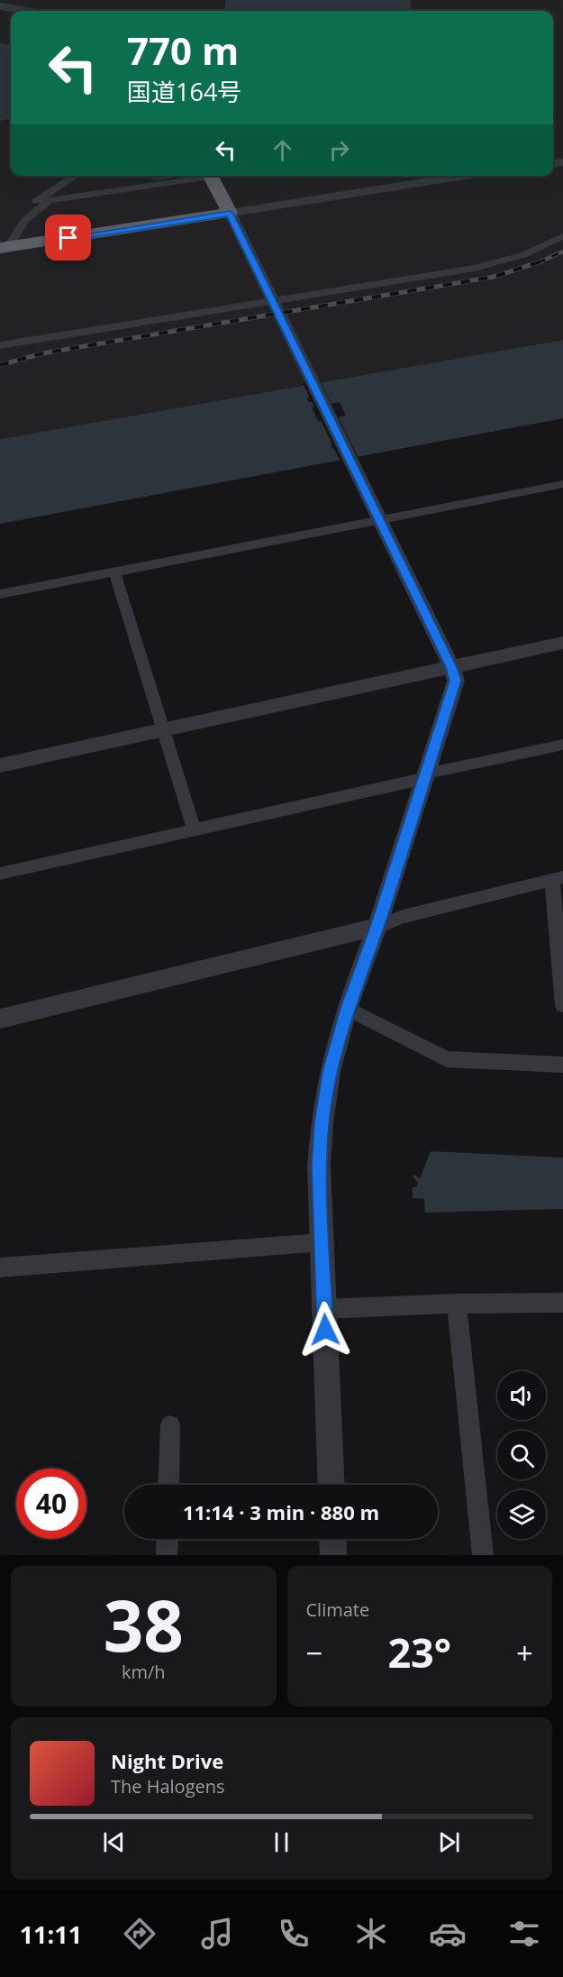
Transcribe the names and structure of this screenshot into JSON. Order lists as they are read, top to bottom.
{
  "page": {
    "turn": ["770 m", "国道164号"],
    "limit": "40",
    "trip": "11:14 · 3 min · 880 m",
    "tile": [
      ["38", "km/h"],
      "Climate"
    ],
    "heat": ["−", "23°", "+"],
    "song": ["Night Drive", "The Halogens"],
    "tabs": "11:11"
  }
}
